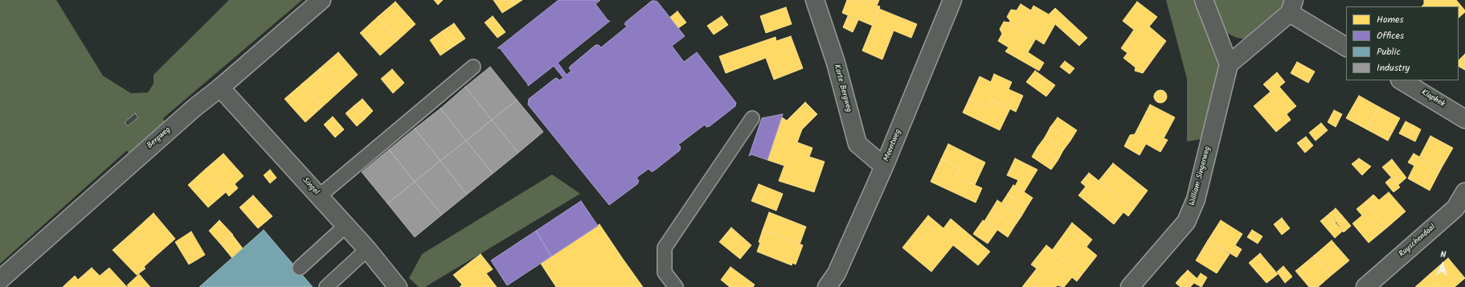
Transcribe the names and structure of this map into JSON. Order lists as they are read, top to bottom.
{
  "streets": {
    "street": [
      "Korte Bergweg",
      "Klaphek",
      "Bergweg",
      "Meentweg",
      "William Singerweg",
      "Singel",
      "Ruyschendaal"
    ]
  },
  "crossings": [
    ["Korte Bergweg", "Meentweg"],
    ["Bergweg", "Singel"]
  ],
  "legend": [
    "Homes",
    "Offices",
    "Public",
    "Industry"
  ],
  "north": "top"
}
